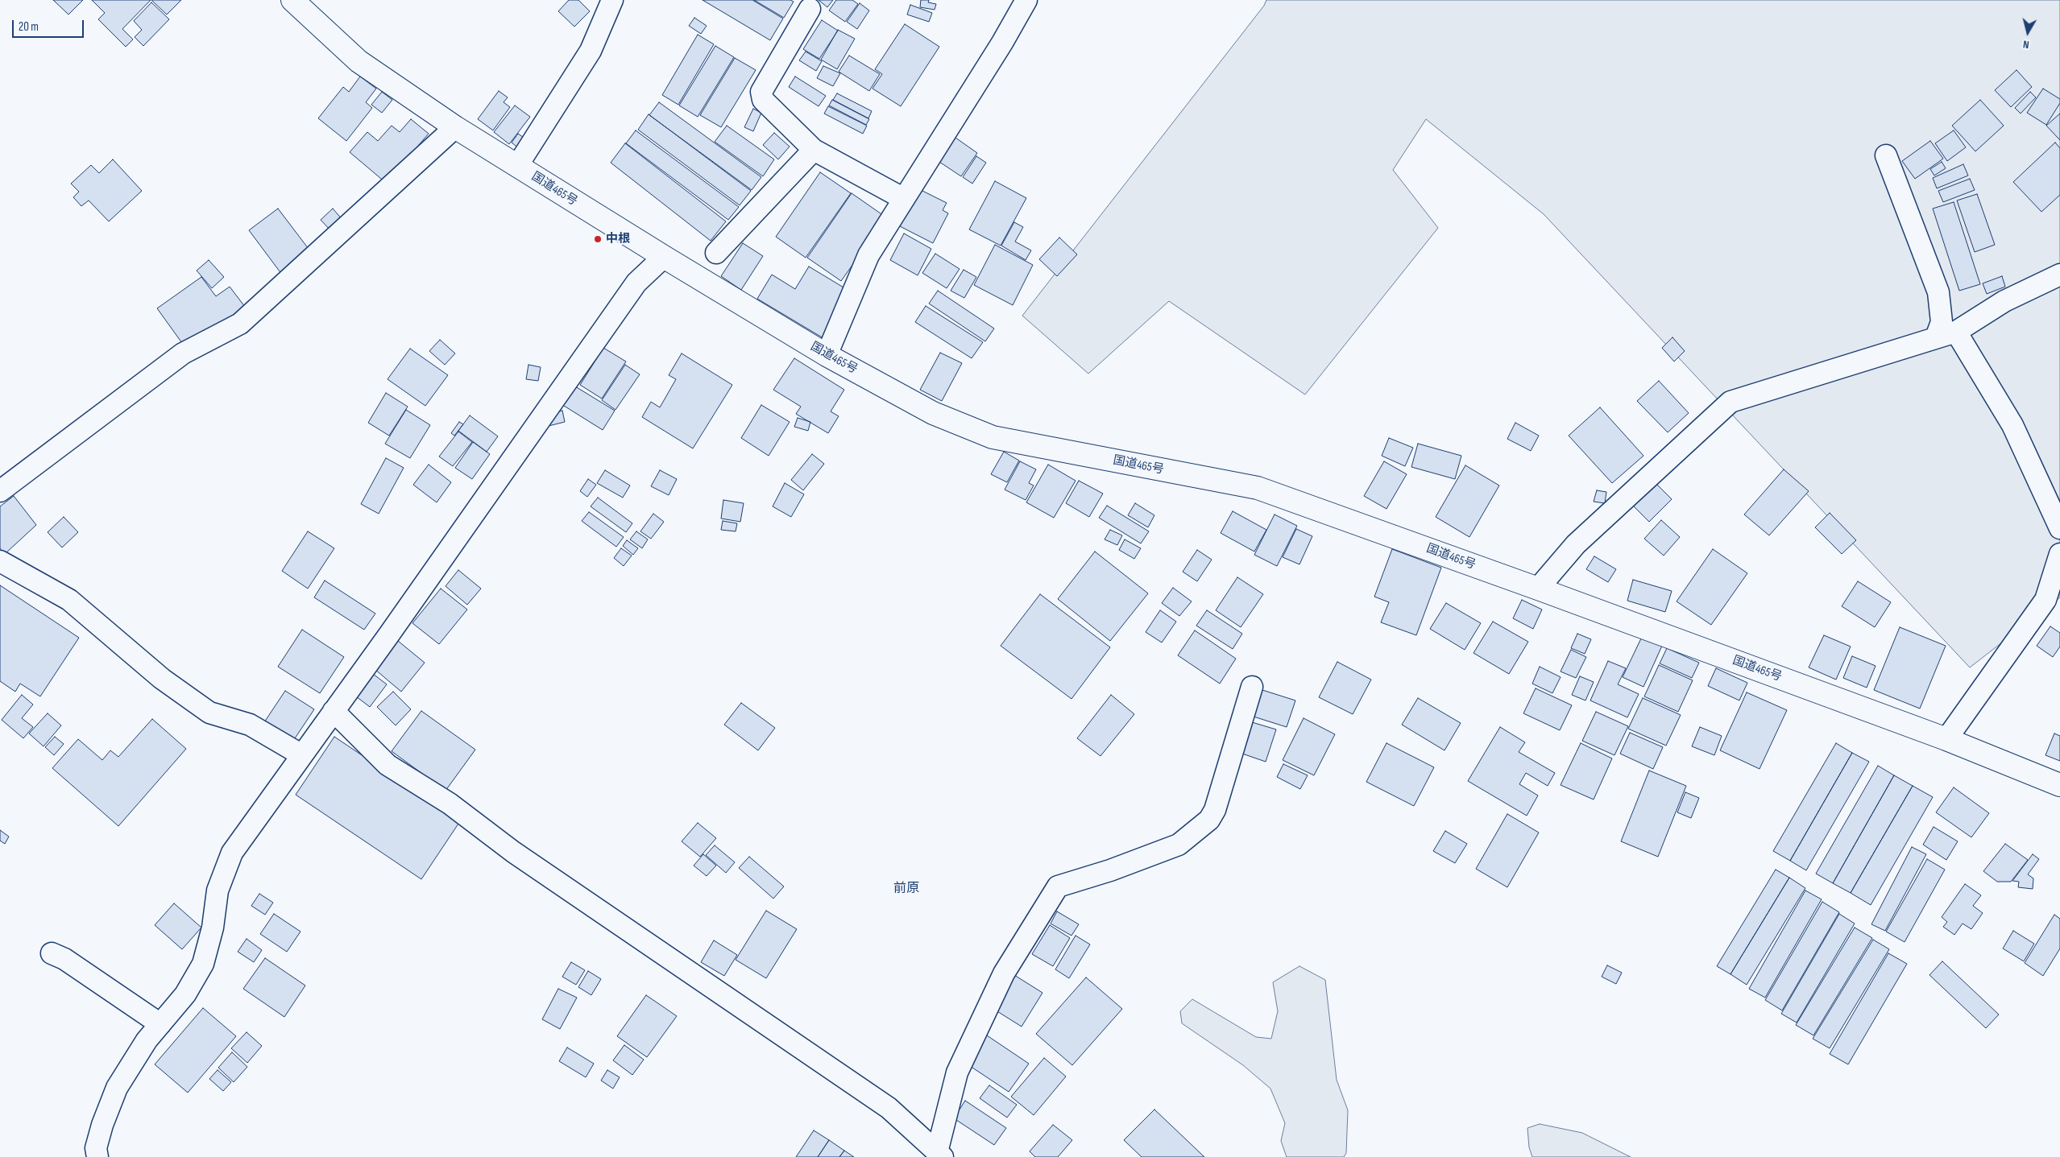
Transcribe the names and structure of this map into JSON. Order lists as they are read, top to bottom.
{
  "streets": {
    "highway": ["国道465号"]
  },
  "districts": ["前原"],
  "places": ["中根"],
  "scale_bar": "20 m",
  "north": "bottom"
}
